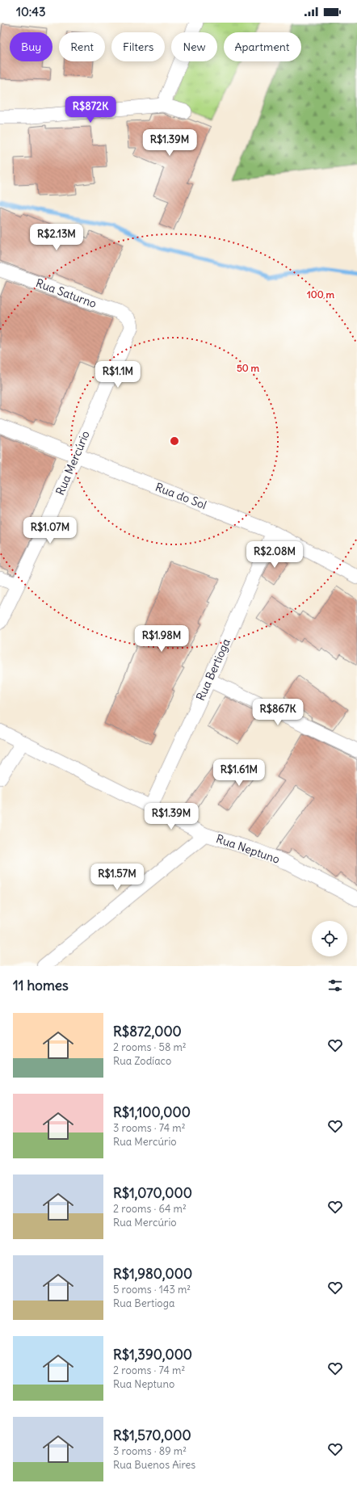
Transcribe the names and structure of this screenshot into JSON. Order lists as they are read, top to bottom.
{
  "streets": {
    "street": [
      "Rua Saturno",
      "Rua Mercúrio",
      "Rua do Sol",
      "Rua Bertioga",
      "Rua Neptuno"
    ]
  },
  "crossings": [
    ["Rua Saturno", "Rua Mercúrio"],
    ["Rua Mercúrio", "Rua do Sol"],
    ["Rua do Sol", "Rua Bertioga"],
    ["Rua Bertioga", "Rua Neptuno"]
  ],
  "page": {
    "status": "10:43",
    "chip": [
      "Buy",
      "Rent",
      "Filters",
      "New",
      "Apartment"
    ],
    "price": [
      "R$872K",
      "R$1.39M",
      "R$2.13M",
      "R$1.1M",
      "R$1.07M",
      "R$2.08M",
      "R$1.98M",
      "R$867K",
      "R$1.61M",
      "R$1.39M",
      "R$1.57M"
    ],
    "heading": "11 homes",
    "list": [
      {
        "name": "R$872,000",
        "note": "2 rooms · 58 m² · Rua Zodíaco"
      },
      {
        "name": "R$1,100,000",
        "note": "3 rooms · 74 m² · Rua Mercúrio"
      },
      {
        "name": "R$1,070,000",
        "note": "2 rooms · 64 m² · Rua Mercúrio"
      },
      {
        "name": "R$1,980,000",
        "note": "5 rooms · 143 m² · Rua Bertioga"
      },
      {
        "name": "R$1,390,000",
        "note": "2 rooms · 74 m² · Rua Neptuno"
      },
      {
        "name": "R$1,570,000",
        "note": "3 rooms · 89 m² · Rua Buenos Aires"
      }
    ]
  },
  "rings": ["100 m", "50 m"]
}
